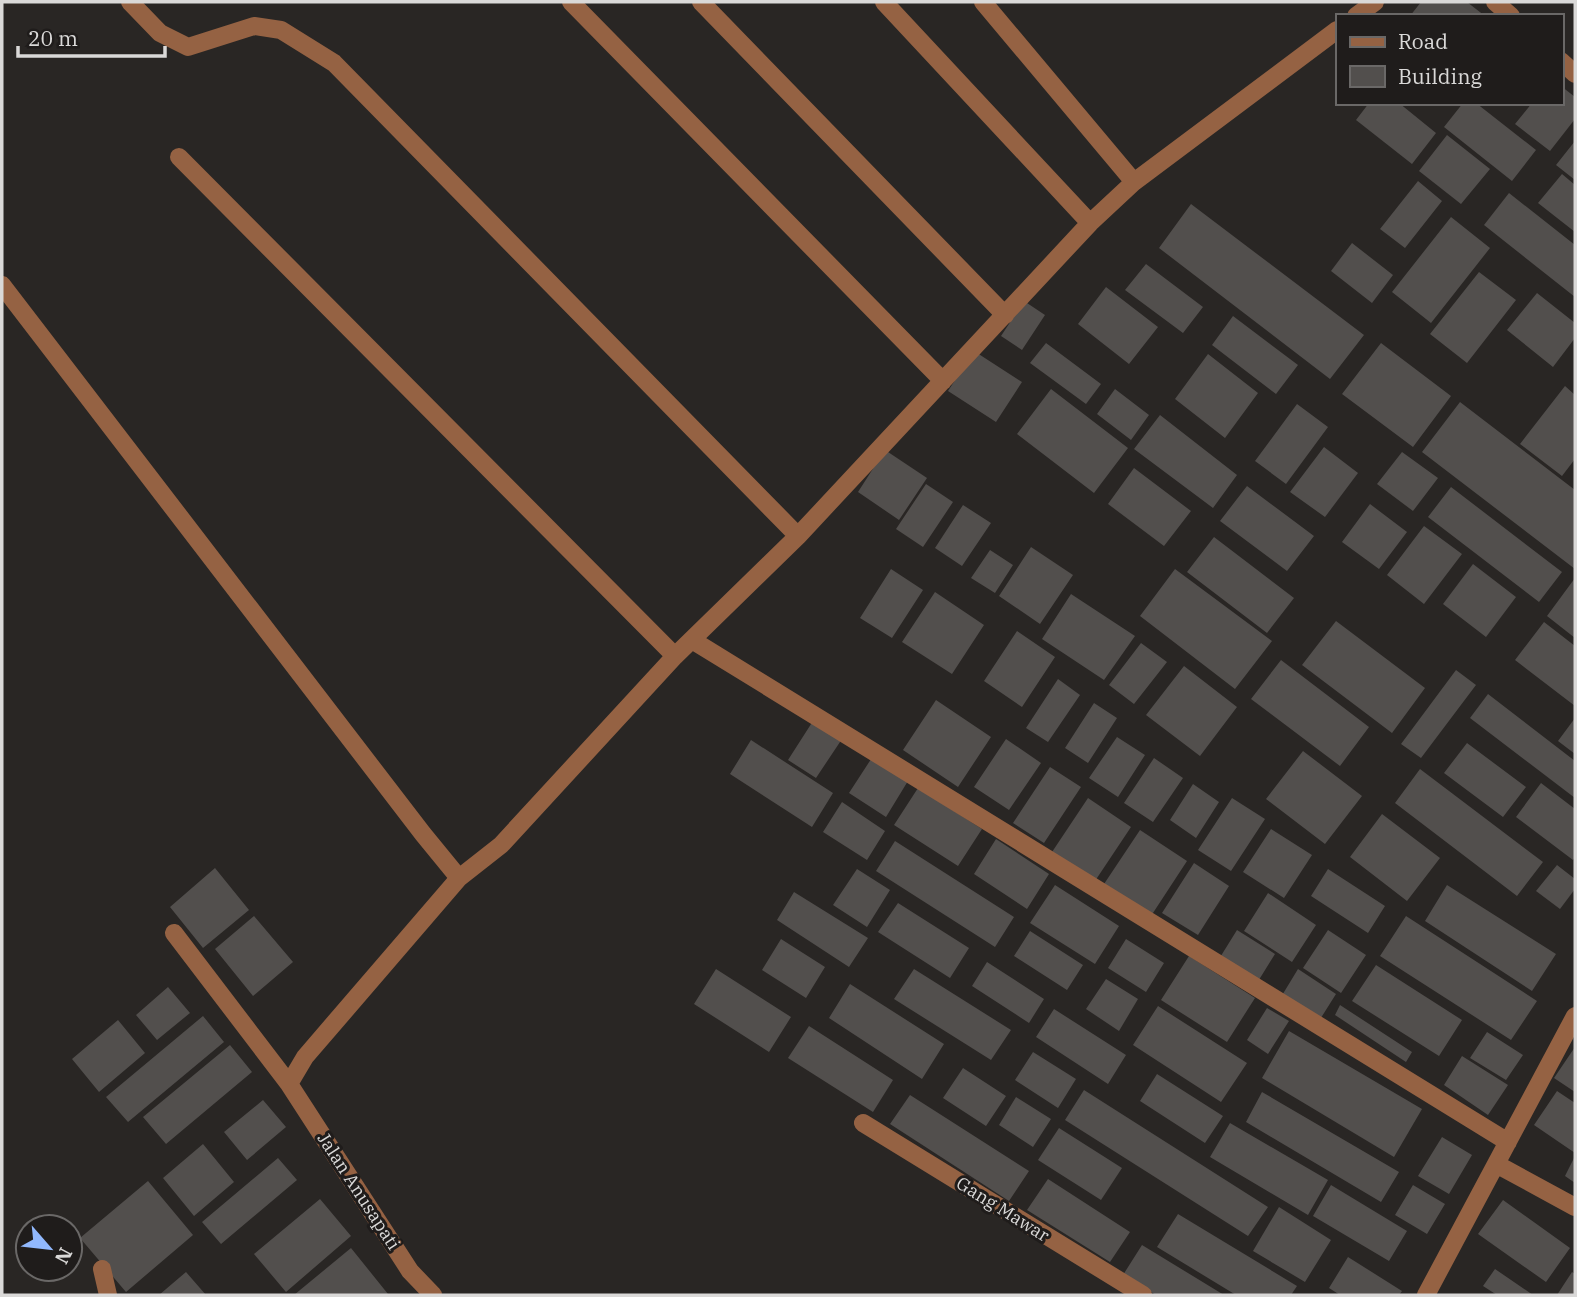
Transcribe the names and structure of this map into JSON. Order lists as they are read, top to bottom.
{
  "streets": {
    "street": ["Jalan Anusapati", "Gang Mawar"]
  },
  "legend": ["Road", "Building"],
  "scale_bar": "20 m",
  "north": "bottom right"
}
